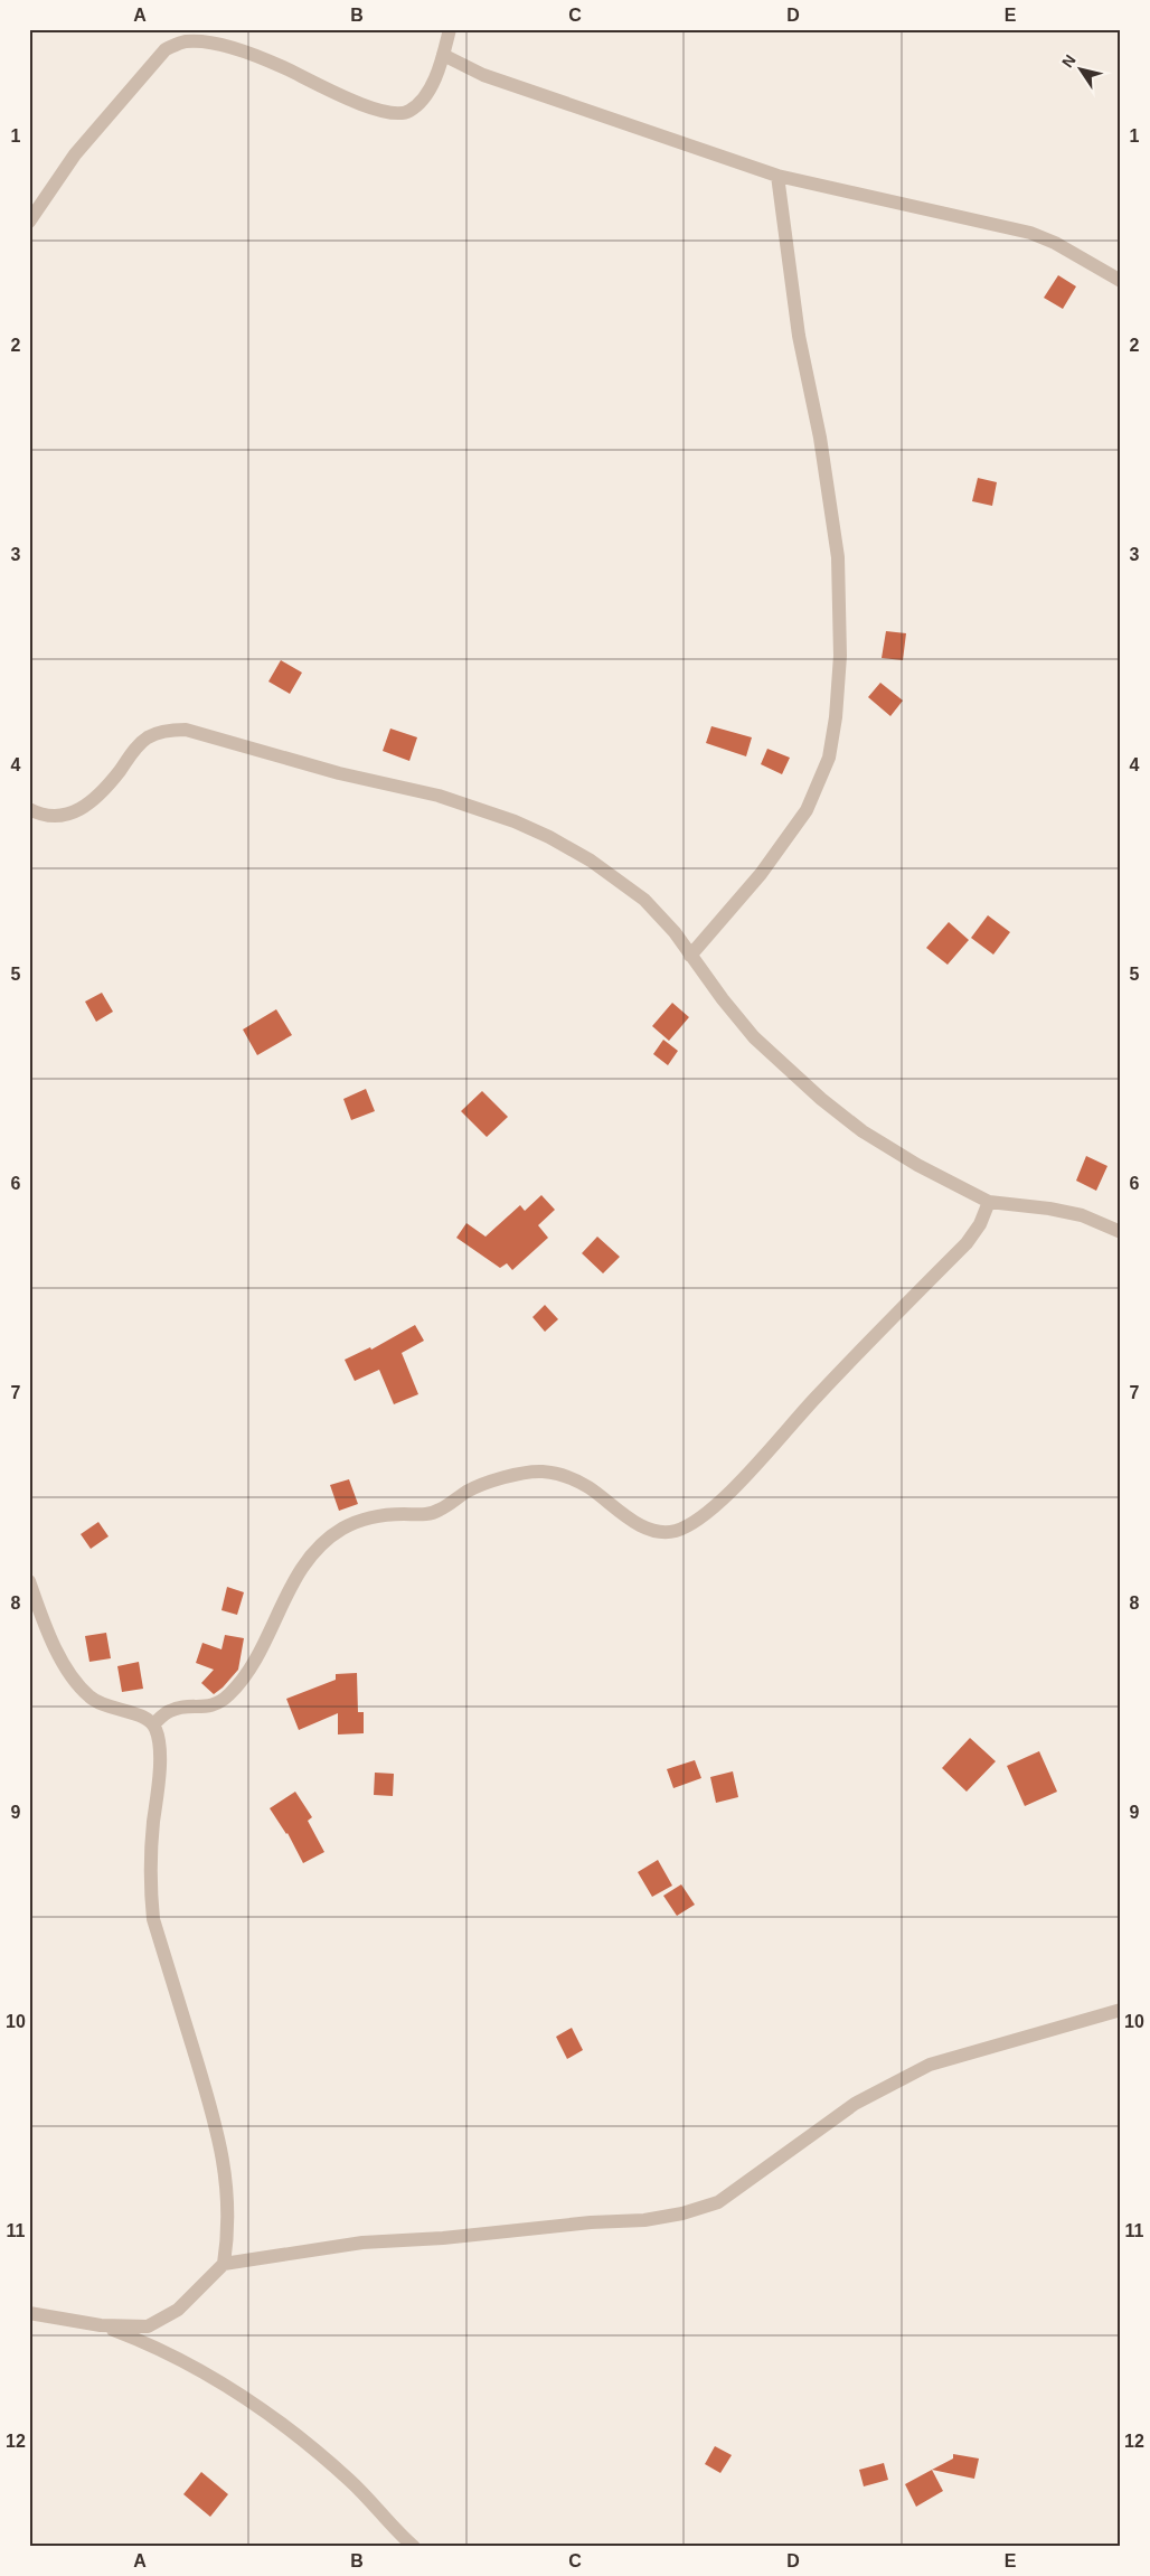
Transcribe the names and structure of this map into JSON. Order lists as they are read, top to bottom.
{
  "north": "top left",
  "grid": {
    "columns": [
      "A",
      "B",
      "C",
      "D",
      "E"
    ],
    "rows": [
      "1",
      "2",
      "3",
      "4",
      "5",
      "6",
      "7",
      "8",
      "9",
      "10",
      "11",
      "12"
    ]
  }
}
